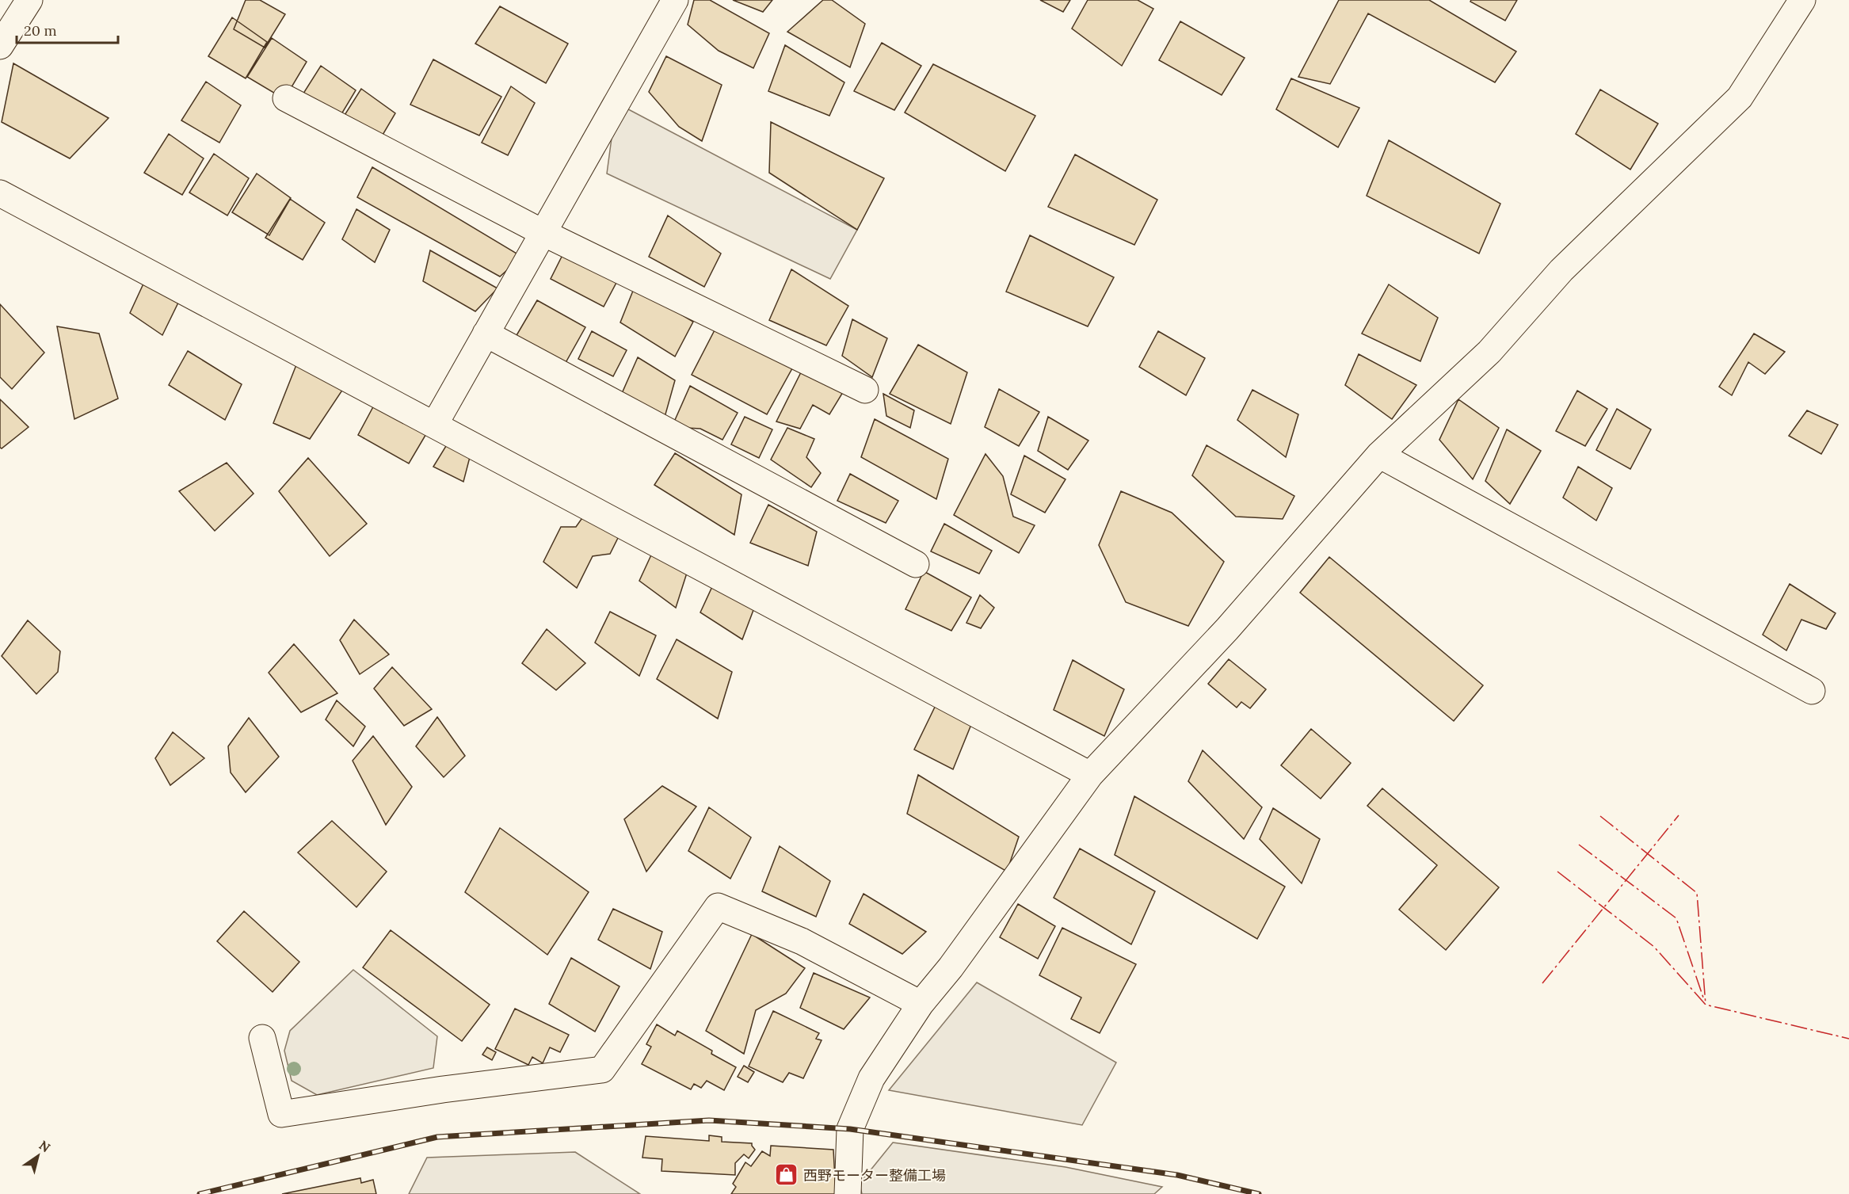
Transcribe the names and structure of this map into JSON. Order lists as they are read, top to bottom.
{
  "places": {
    "shop": ["西野モーター整備工場"]
  },
  "scale_bar": "20 m",
  "north": "top right"
}
